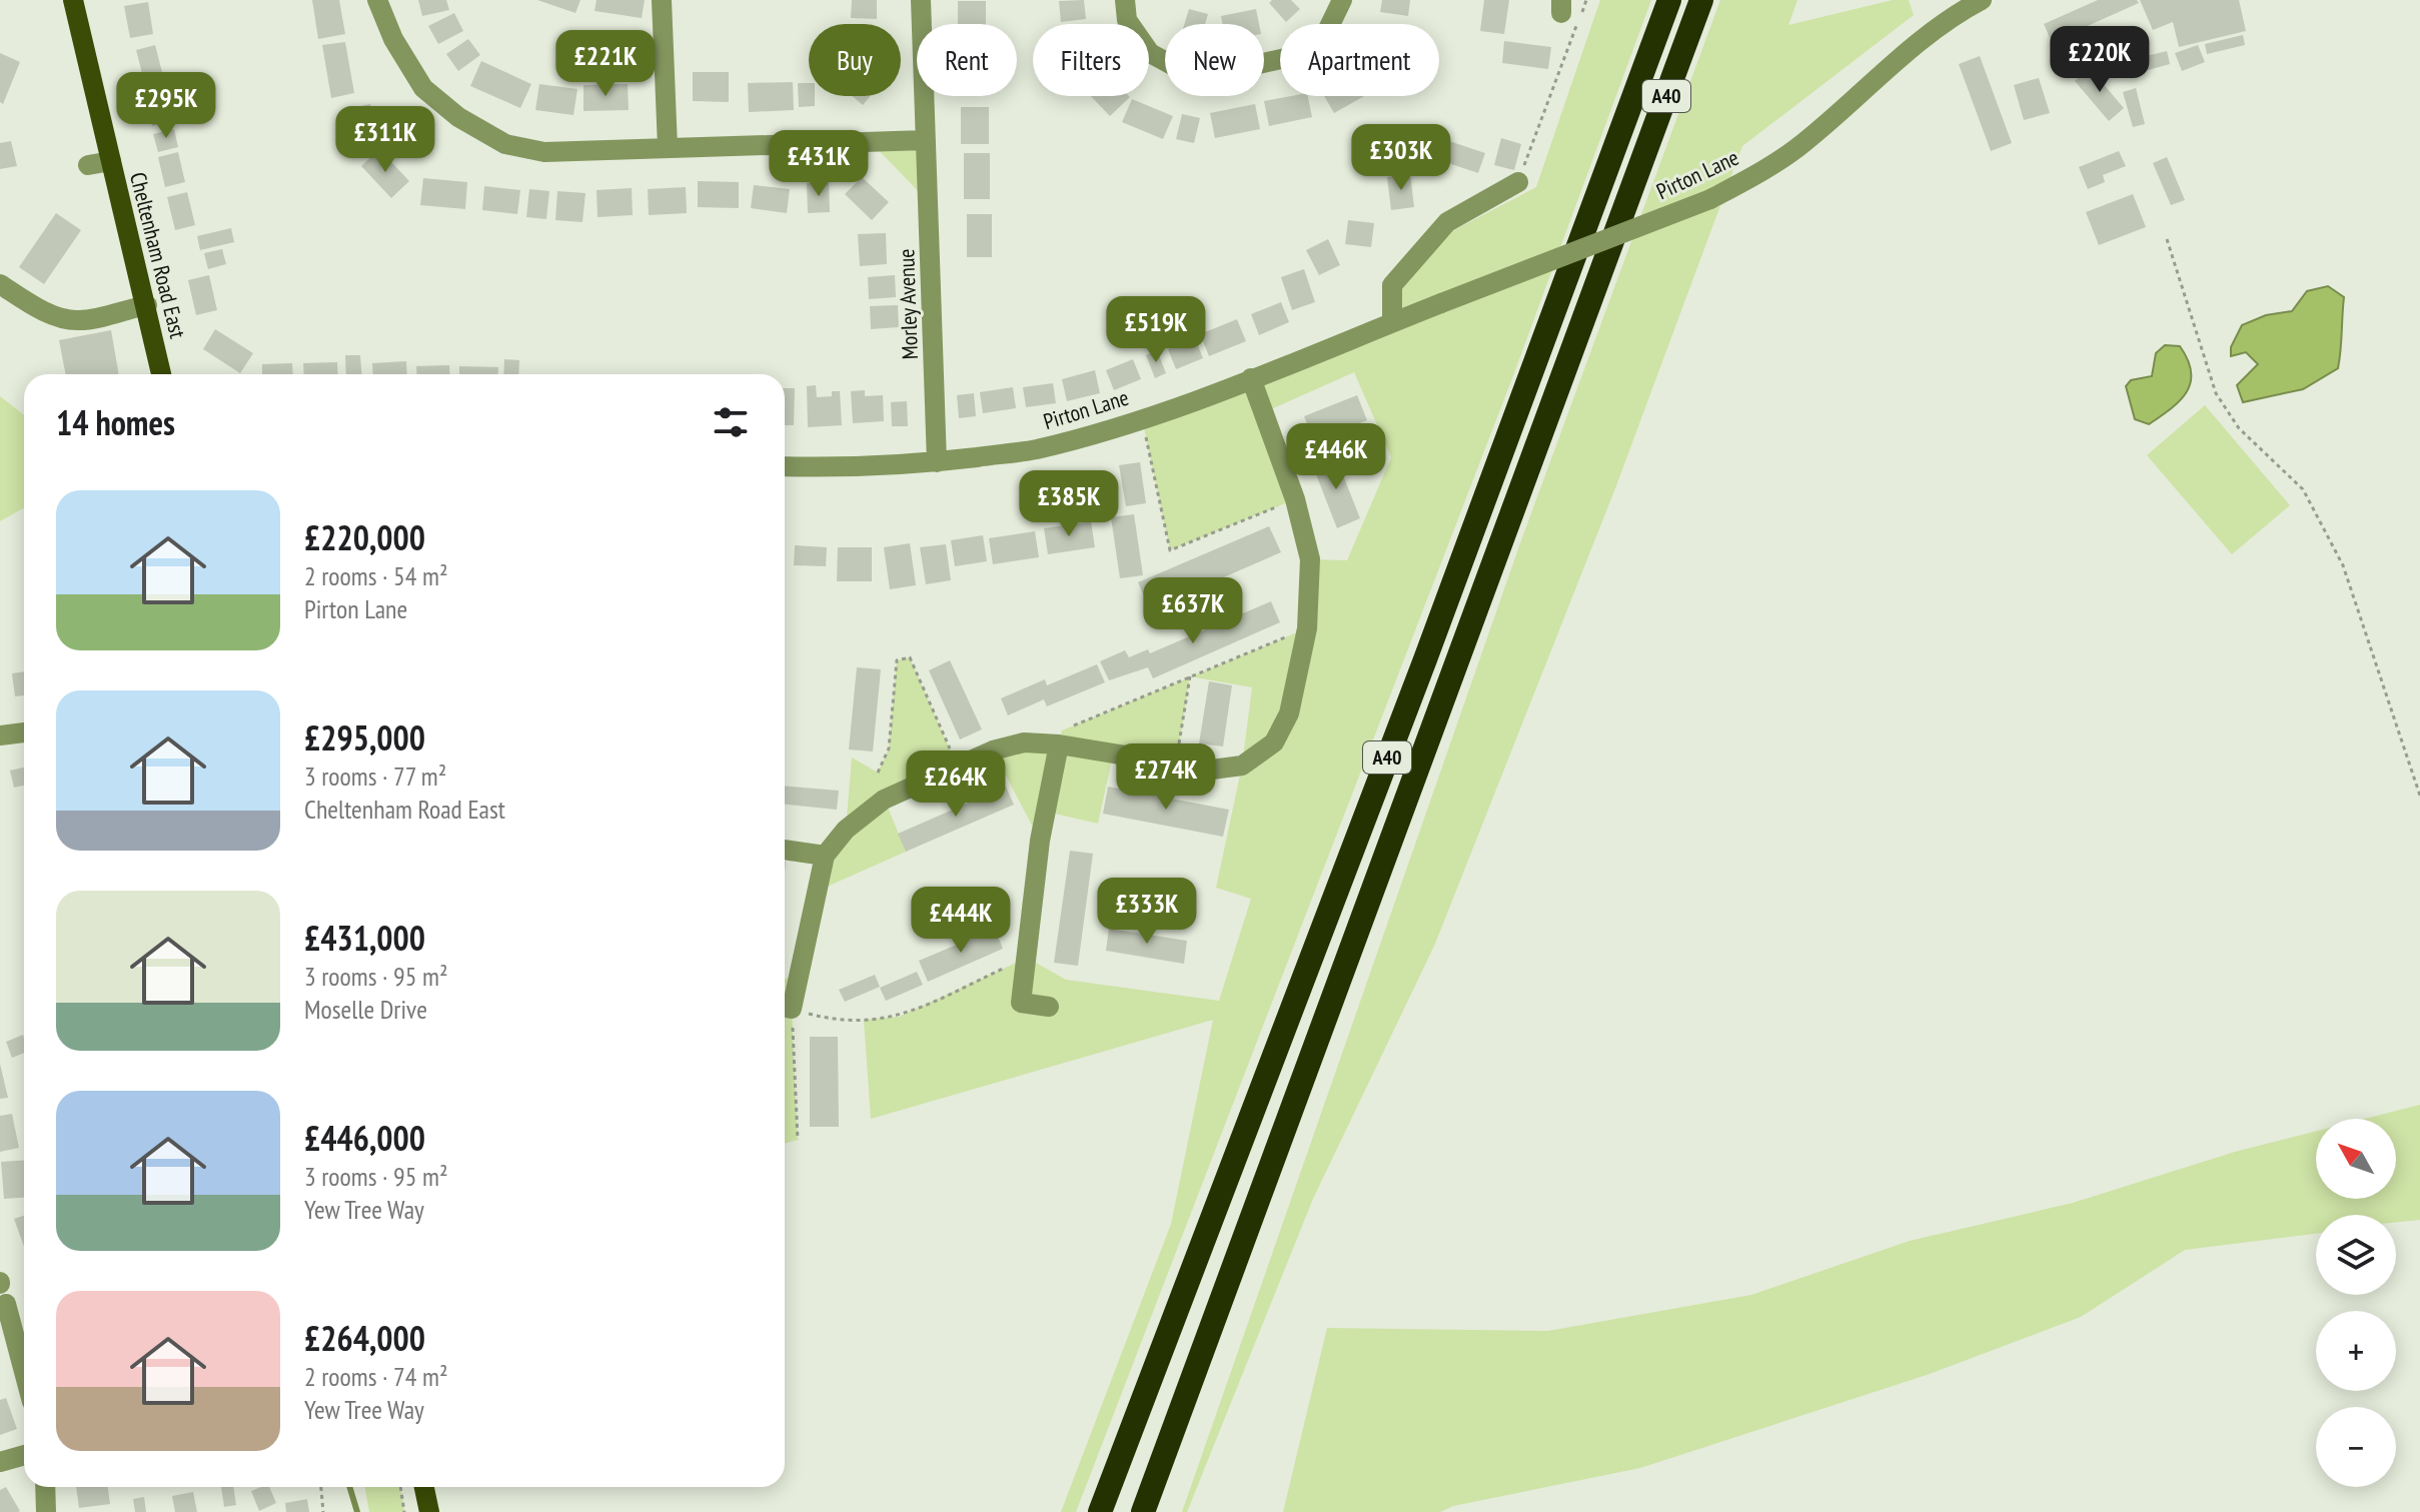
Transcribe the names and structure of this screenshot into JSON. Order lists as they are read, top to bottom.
{
  "streets": {
    "highway": ["A40"],
    "main road": ["Cheltenham Road East"],
    "street": ["Pirton Lane", "Morley Avenue"]
  },
  "crossings": [
    ["Pirton Lane", "Morley Avenue"]
  ],
  "north": "top left",
  "page": {
    "chip": [
      "Buy",
      "Rent",
      "Filters",
      "New",
      "Apartment"
    ],
    "price": [
      "£220K",
      "£221K",
      "£295K",
      "£311K",
      "£303K",
      "£431K",
      "£519K",
      "£446K",
      "£385K",
      "£637K",
      "£274K",
      "£264K",
      "£333K",
      "£444K"
    ],
    "heading": "14 homes",
    "list": [
      {
        "name": "£220,000",
        "note": "2 rooms · 54 m² · Pirton Lane"
      },
      {
        "name": "£295,000",
        "note": "3 rooms · 77 m² · Cheltenham Road East"
      },
      {
        "name": "£431,000",
        "note": "3 rooms · 95 m² · Moselle Drive"
      },
      {
        "name": "£446,000",
        "note": "3 rooms · 95 m² · Yew Tree Way"
      },
      {
        "name": "£264,000",
        "note": "2 rooms · 74 m² · Yew Tree Way"
      }
    ],
    "map_buttons": ["+", "−"]
  }
}
